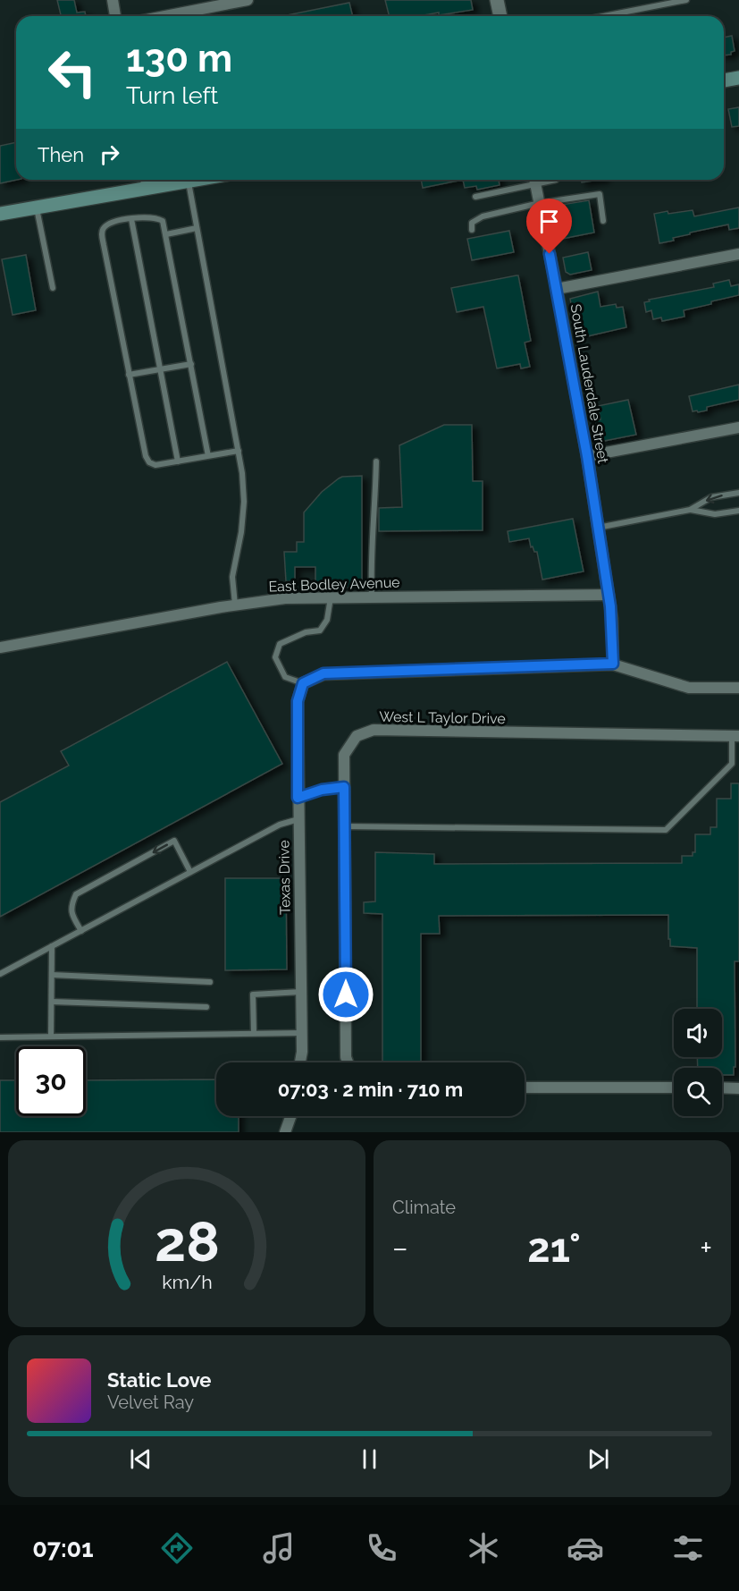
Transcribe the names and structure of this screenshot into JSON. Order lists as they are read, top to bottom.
{
  "streets": {
    "street": [
      "South Lauderdale Street",
      "East Bodley Avenue",
      "West L Taylor Drive",
      "Texas Drive"
    ]
  },
  "crossings": [
    ["South Lauderdale Street", "East Bodley Avenue"]
  ],
  "page": {
    "turn": ["130 m", "Turn left"],
    "then": "Then",
    "limit": "30",
    "trip": "07:03 · 2 min · 710 m",
    "tile": "Climate",
    "heat": ["−", "21°", "+"],
    "song": ["Static Love", "Velvet Ray"],
    "tabs": "07:01",
    "gauge": ["28", "km/h"]
  }
}
